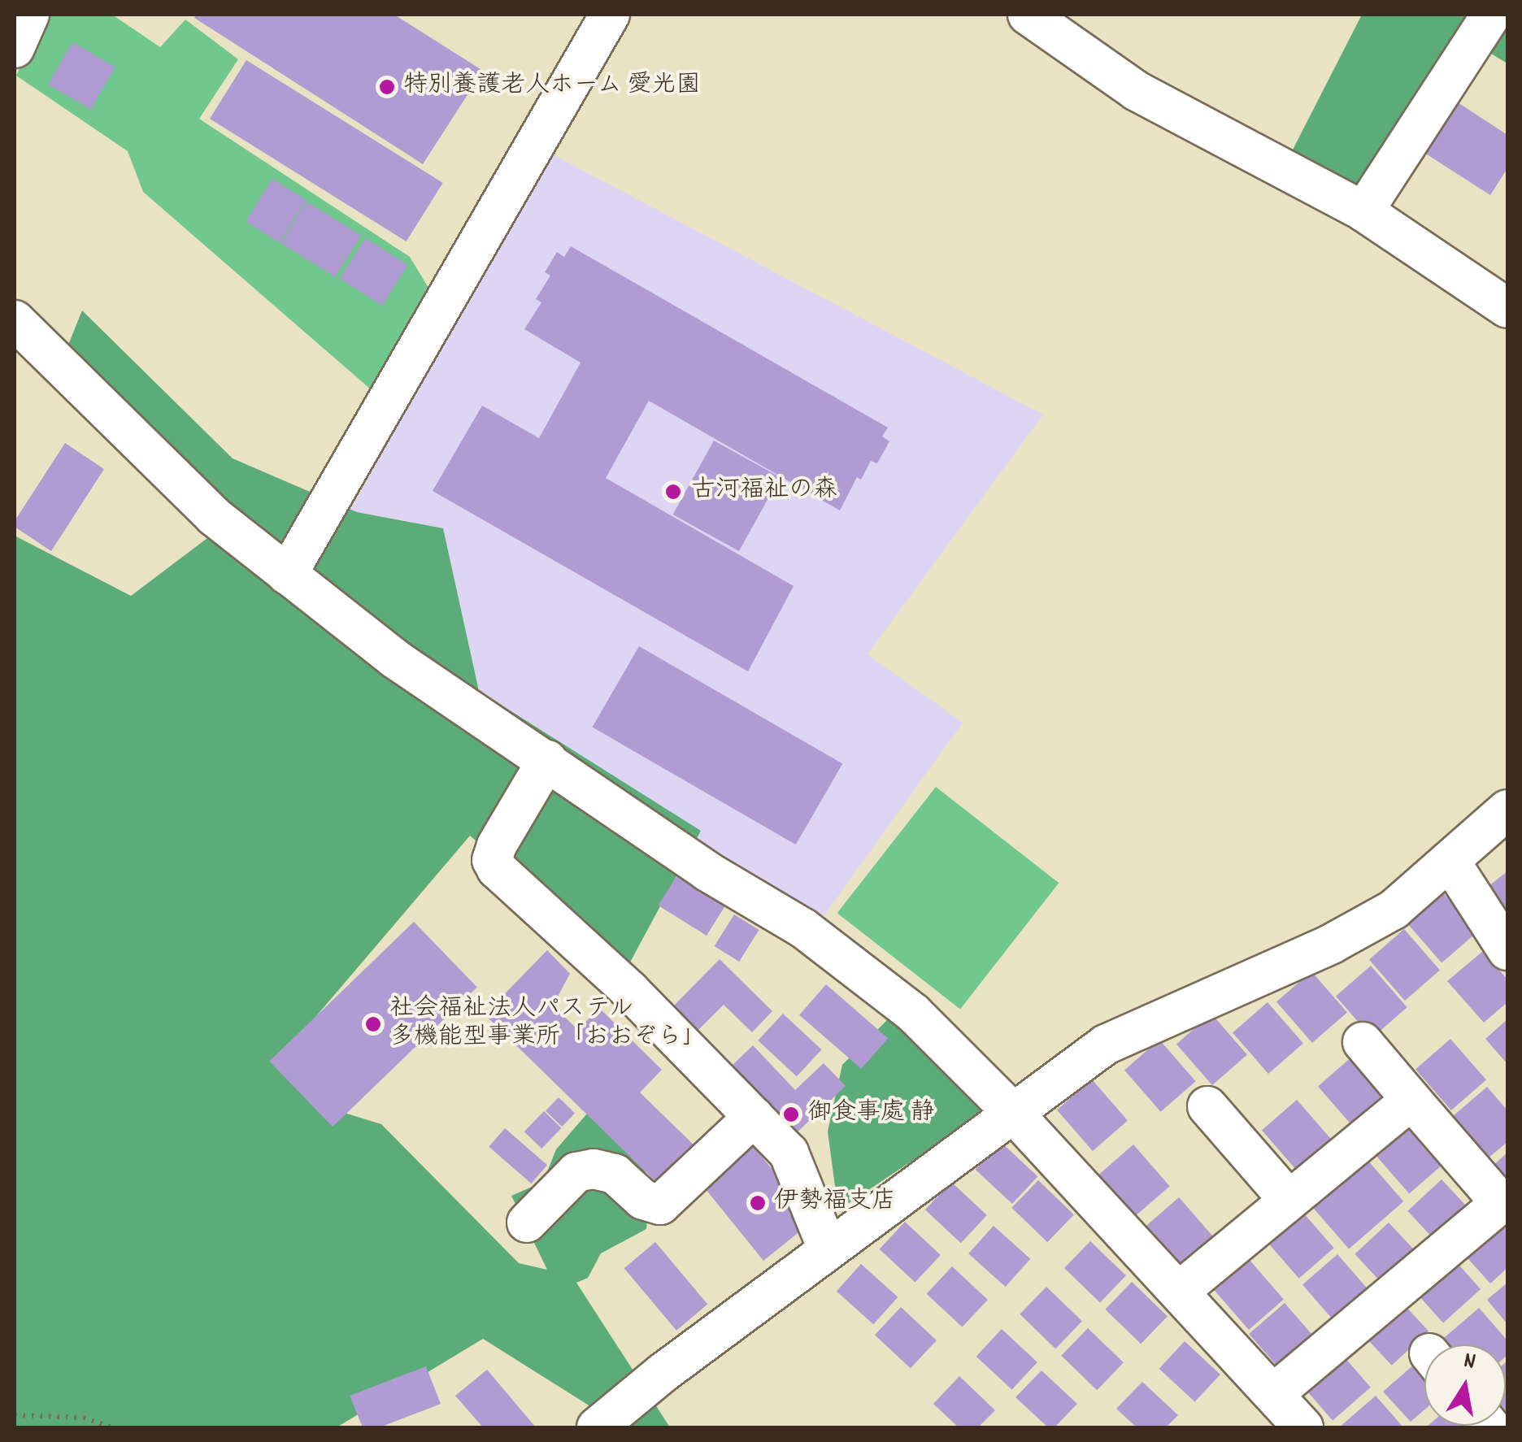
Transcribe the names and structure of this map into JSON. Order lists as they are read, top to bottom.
{
  "places": [
    "特別養護老人ホーム 愛光園",
    "古河福祉の森",
    "社会福祉法人パステル 多機能型事業所「おおぞら」",
    "御食事處 静",
    "伊勢福支店"
  ],
  "north": "top"
}
